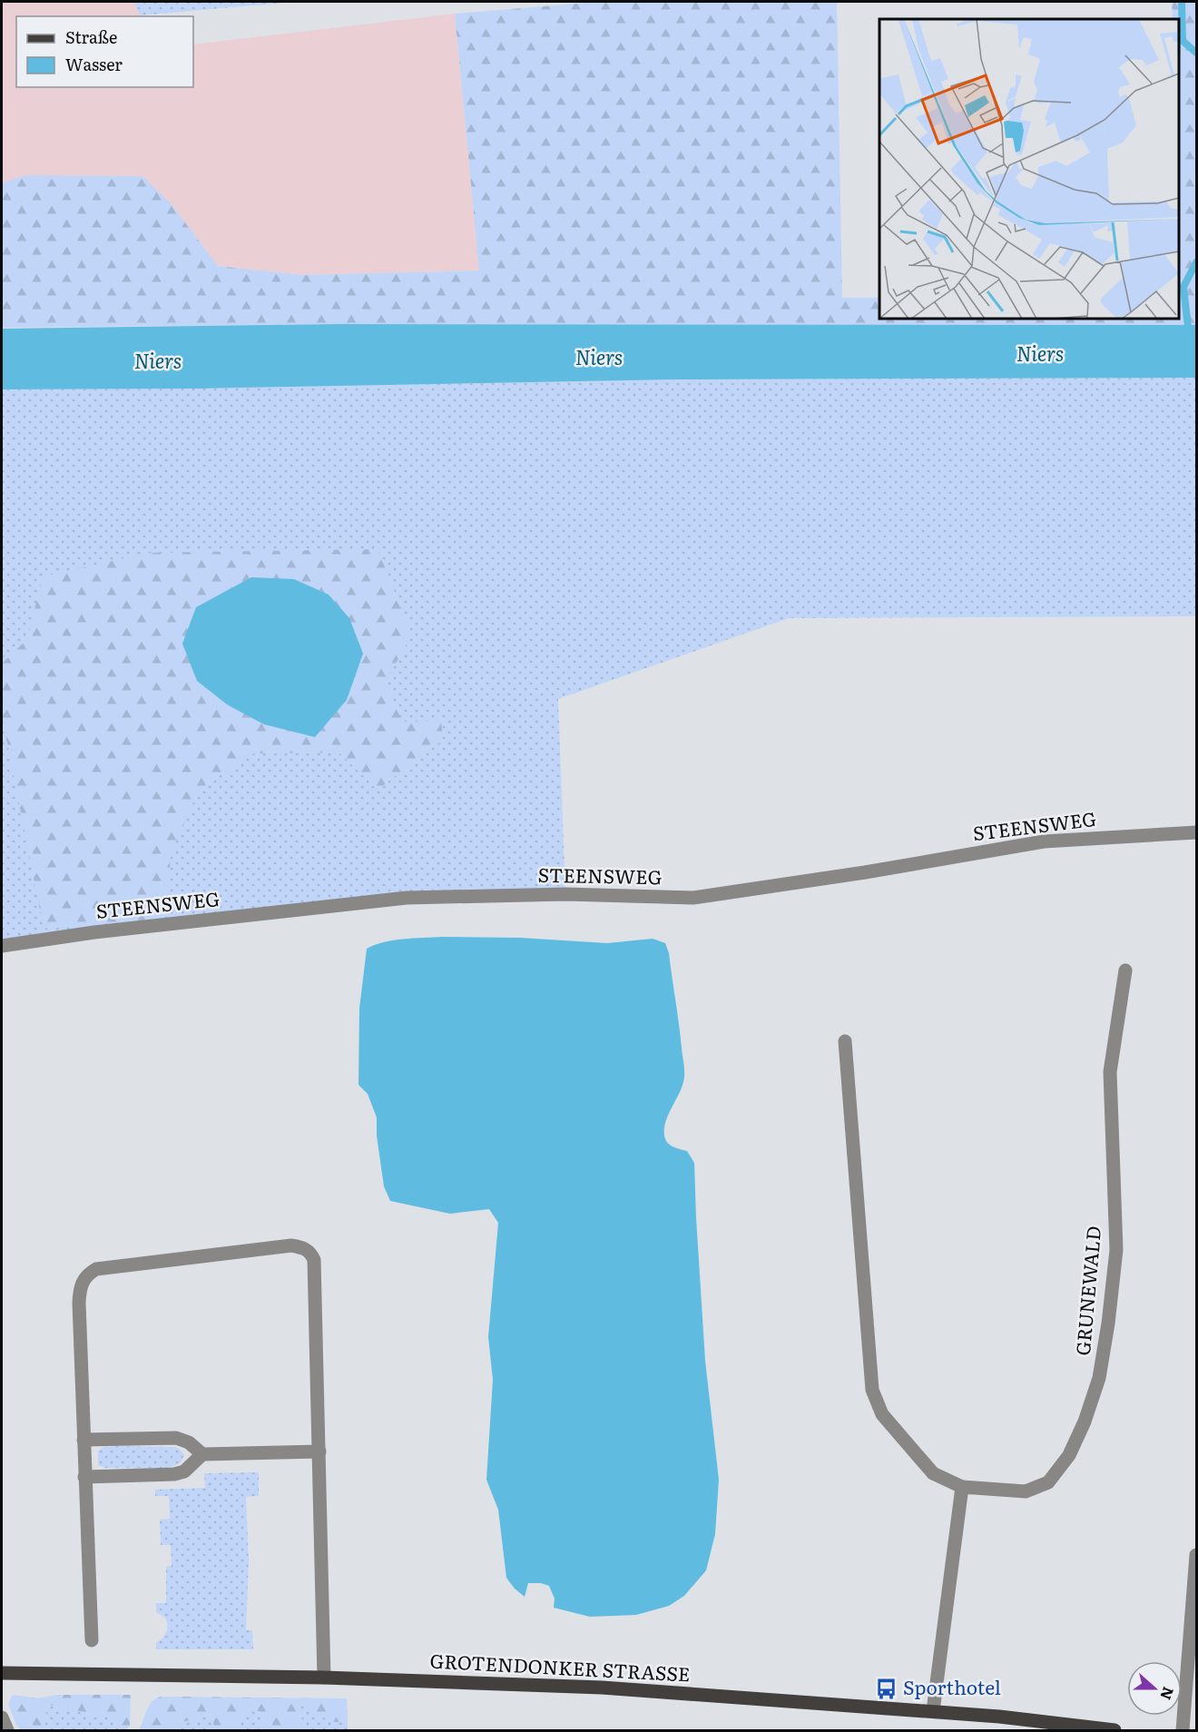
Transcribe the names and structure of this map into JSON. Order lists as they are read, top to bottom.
{
  "streets": {
    "main road": ["GROTENDONKER STRASSE"],
    "street": ["STEENSWEG", "GRUNEWALD"]
  },
  "water": ["Niers"],
  "places": {
    "bus stop": ["Sporthotel"]
  },
  "legend": ["Straße", "Wasser"],
  "north": "right"
}
